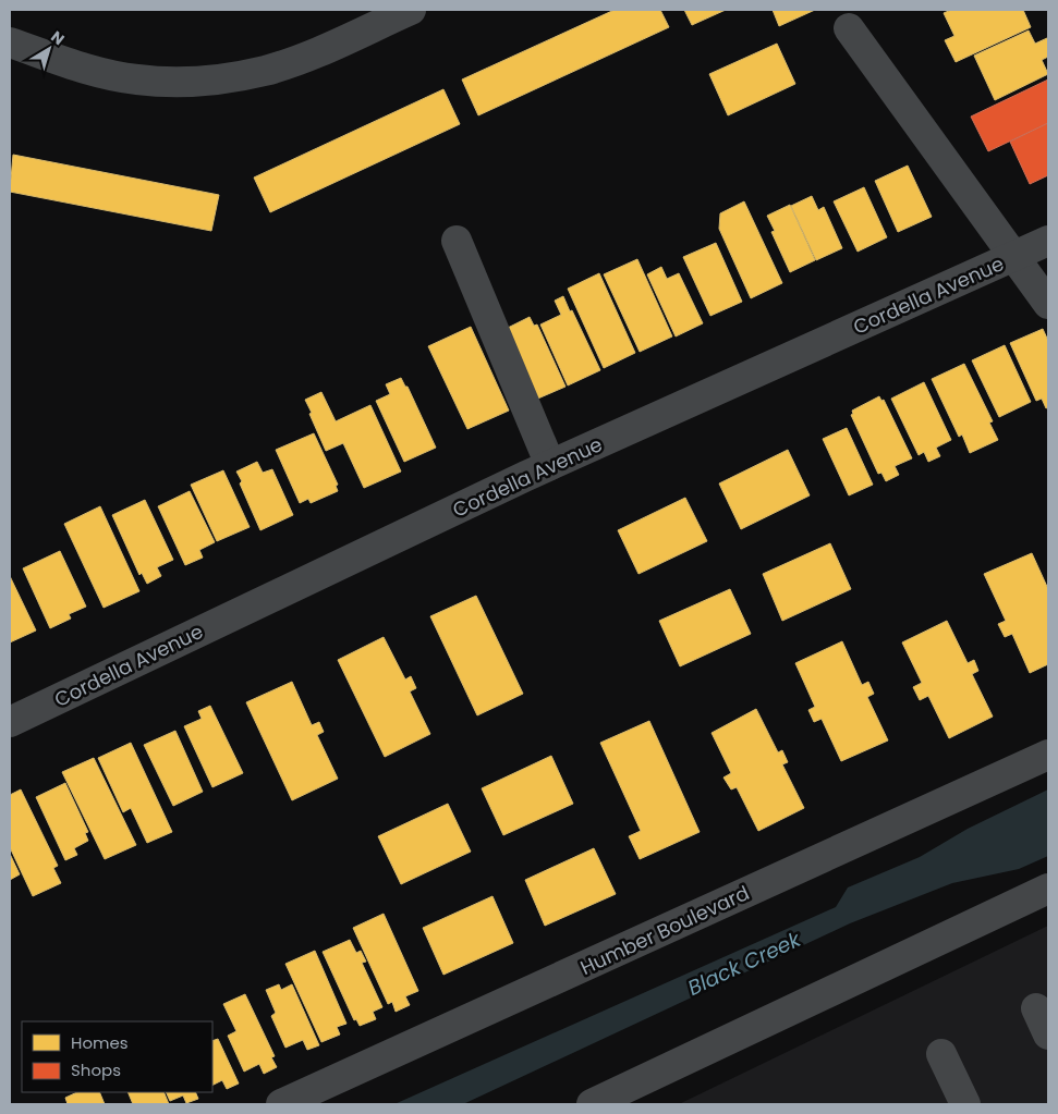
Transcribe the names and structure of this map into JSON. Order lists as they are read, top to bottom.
{
  "streets": {
    "street": ["Cordella Avenue", "Humber Boulevard"]
  },
  "water": ["Black Creek"],
  "legend": ["Homes", "Shops"],
  "north": "top right"
}
